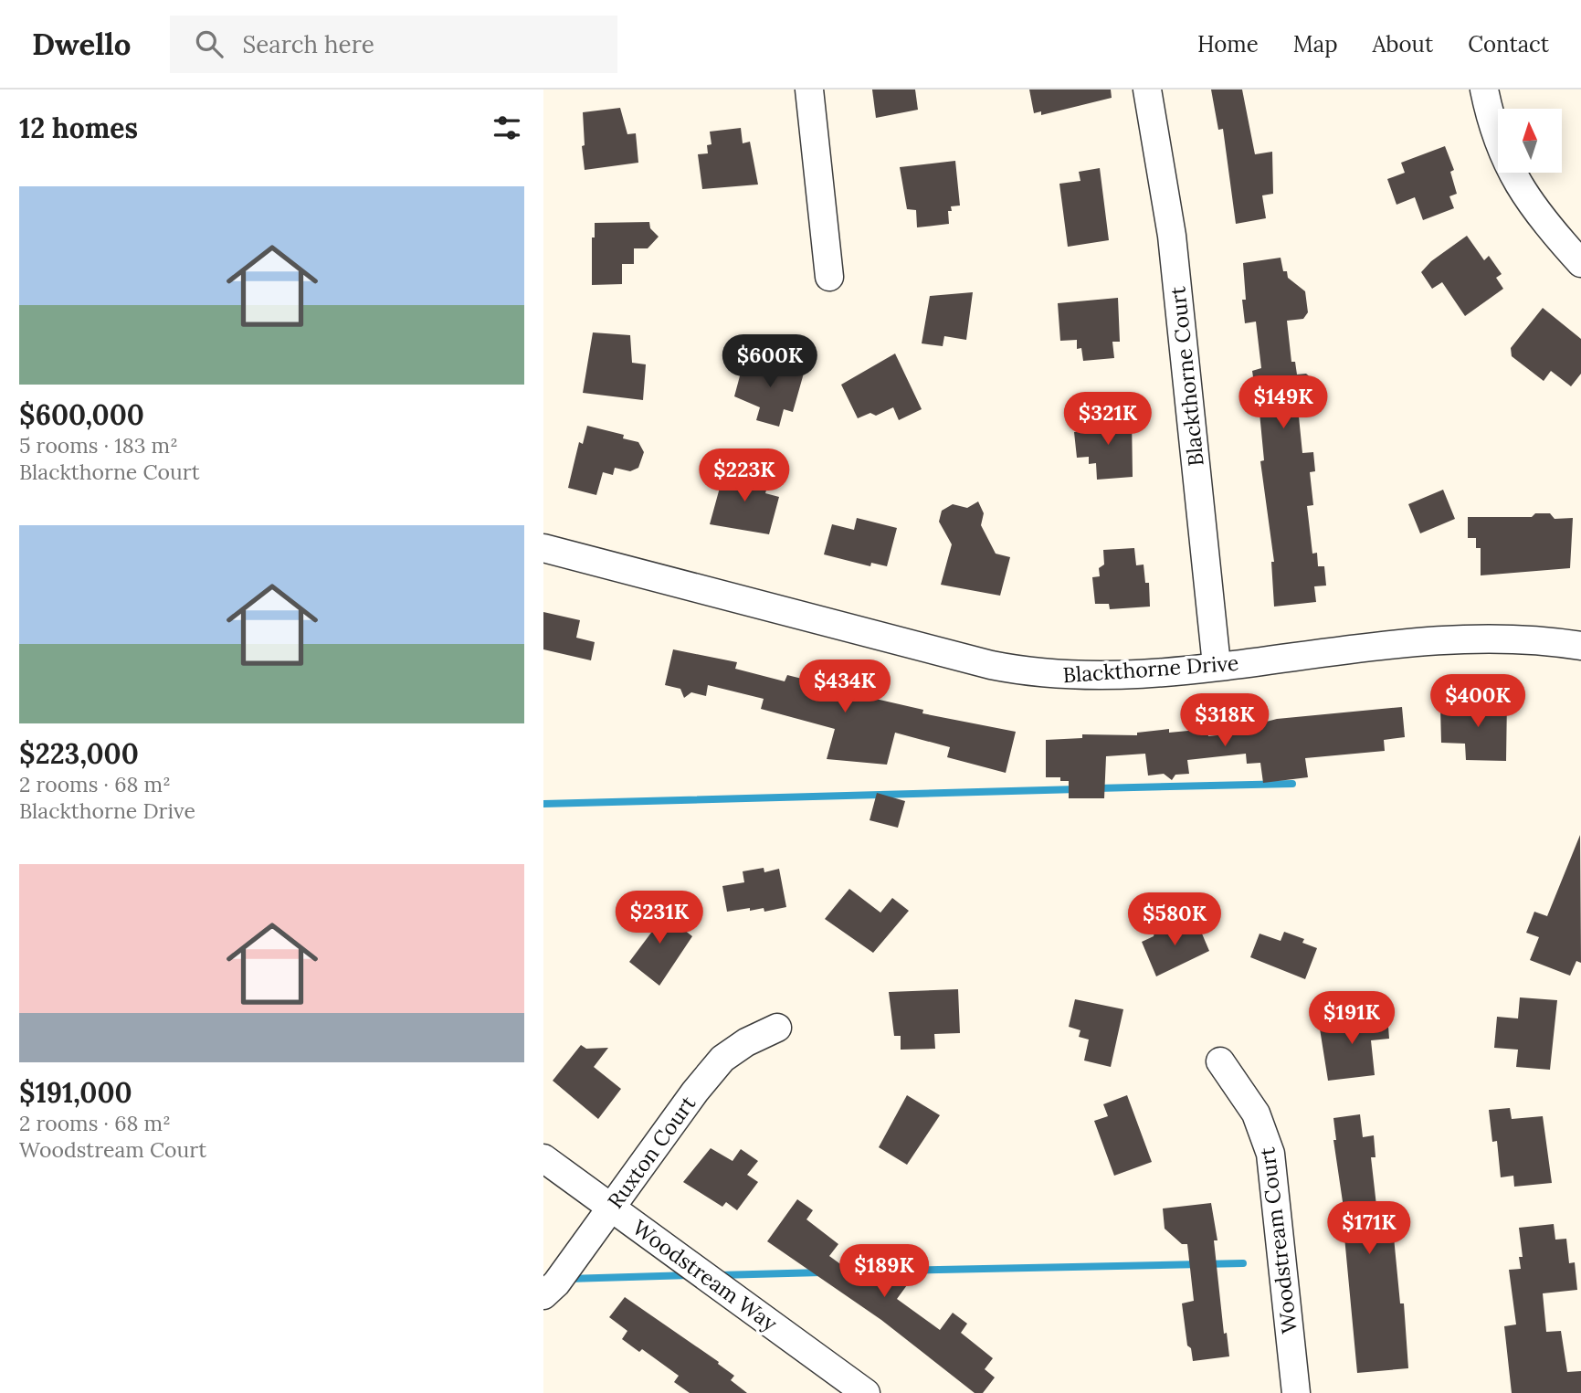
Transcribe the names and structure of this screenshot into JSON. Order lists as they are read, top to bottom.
{
  "streets": {
    "street": [
      "Blackthorne Court",
      "Blackthorne Drive",
      "Ruxton Court",
      "Woodstream Court",
      "Woodstream Way"
    ]
  },
  "crossings": [
    ["Blackthorne Court", "Blackthorne Drive"],
    ["Ruxton Court", "Woodstream Way"]
  ],
  "north": "top",
  "page": {
    "header": "Dwello",
    "search": "Search here",
    "nav": [
      "Home",
      "Map",
      "About",
      "Contact"
    ],
    "heading": "12 homes",
    "list": [
      {
        "name": "$600,000",
        "note": "5 rooms · 183 m² · Blackthorne Court"
      },
      {
        "name": "$223,000",
        "note": "2 rooms · 68 m² · Blackthorne Drive"
      },
      {
        "name": "$191,000",
        "note": "2 rooms · 68 m² · Woodstream Court"
      }
    ],
    "price": [
      "$600K",
      "$149K",
      "$321K",
      "$223K",
      "$434K",
      "$400K",
      "$318K",
      "$231K",
      "$580K",
      "$191K",
      "$171K",
      "$189K"
    ]
  }
}
